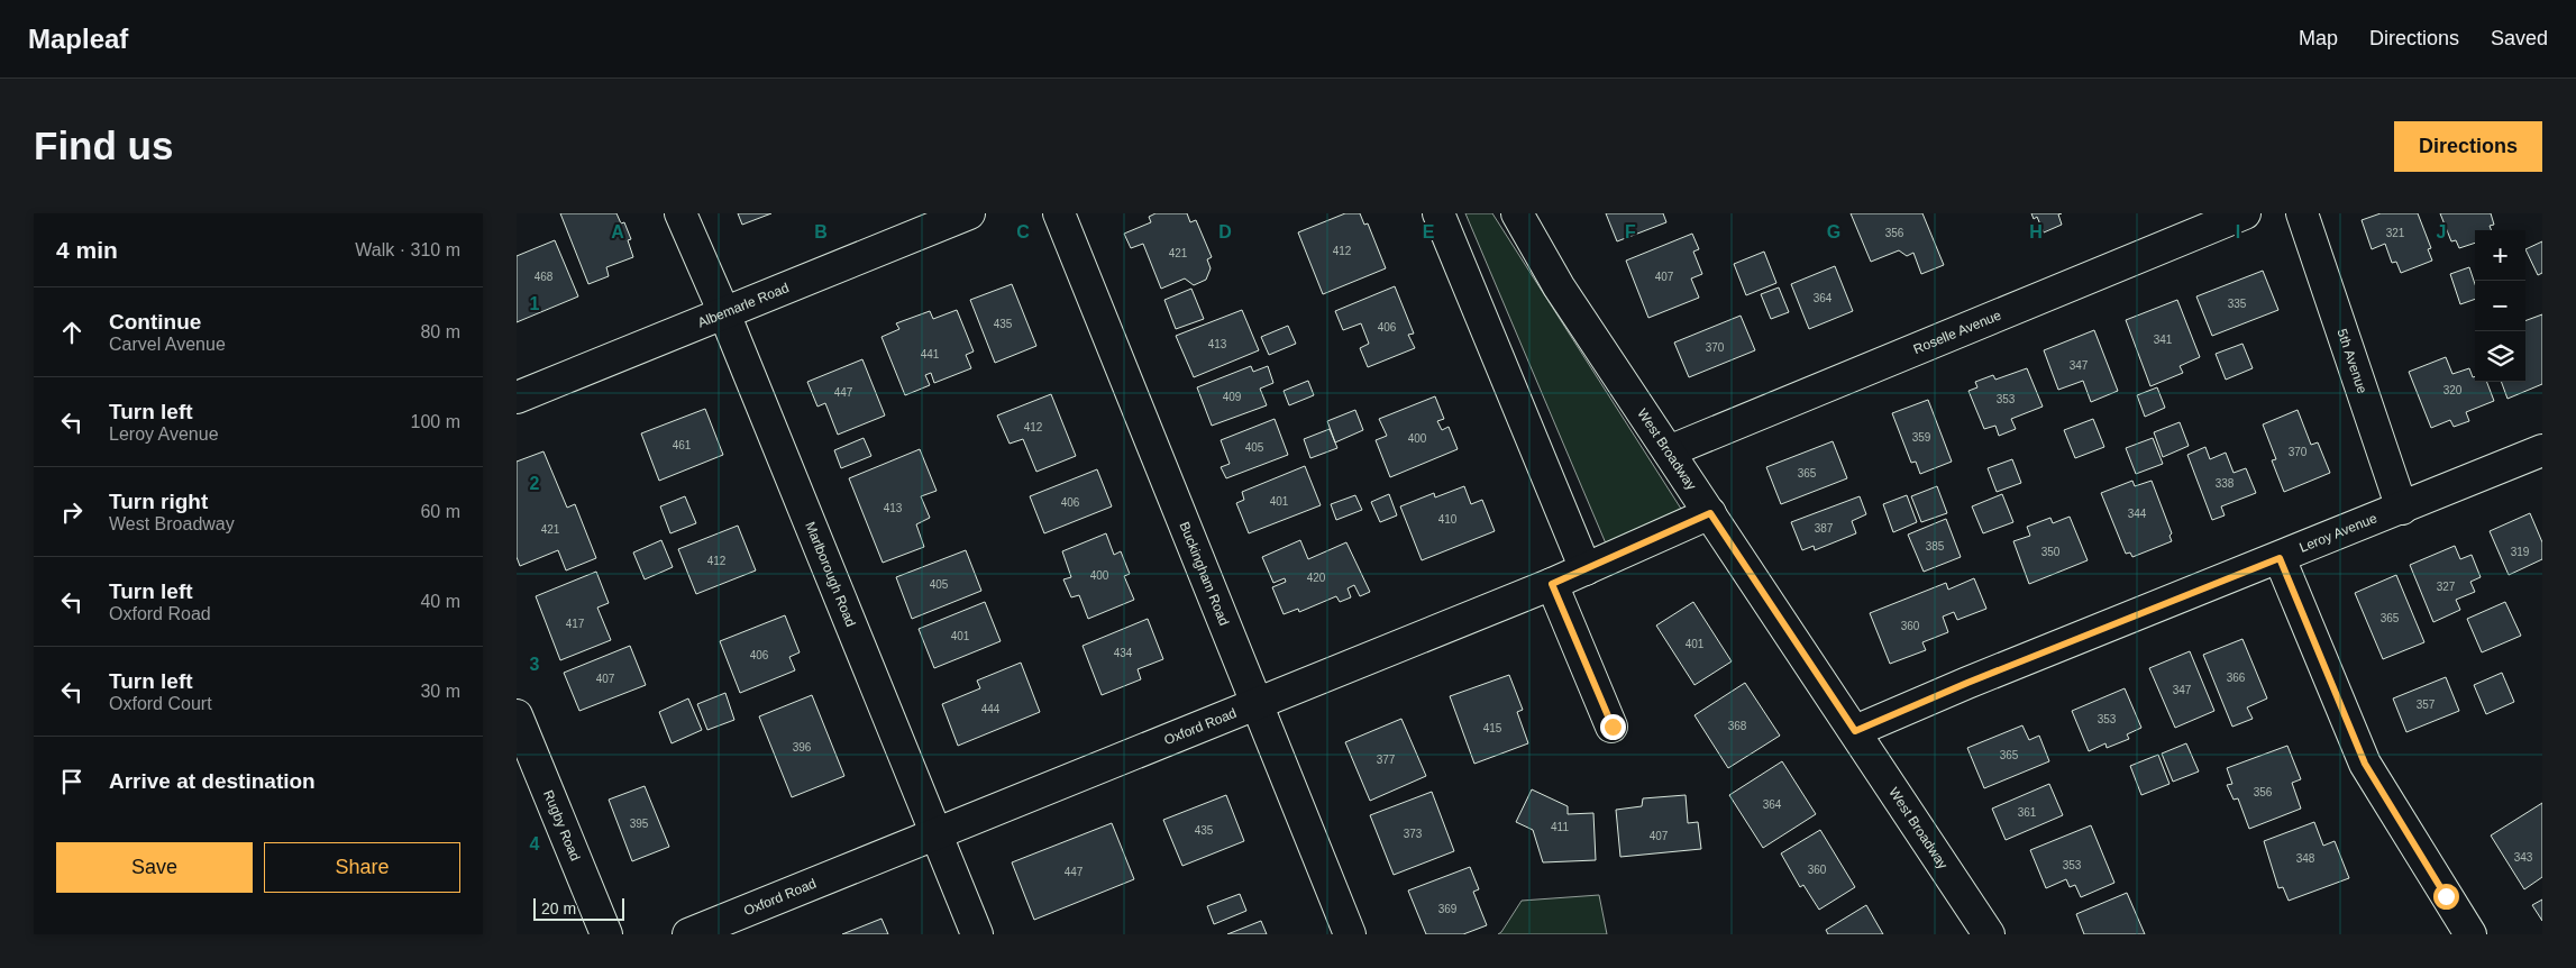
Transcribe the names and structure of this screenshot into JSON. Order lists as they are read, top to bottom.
{
  "streets": {
    "street": [
      "Albemarle Road",
      "Roselle Avenue",
      "5th Avenue",
      "West Broadway",
      "Leroy Avenue",
      "Marlborough Road",
      "Buckingham Road",
      "Oxford Road",
      "Rugby Road"
    ]
  },
  "crossings": [
    ["Albemarle Road", "Marlborough Road"],
    ["Roselle Avenue", "West Broadway"],
    ["5th Avenue", "Leroy Avenue"],
    ["West Broadway", "Leroy Avenue"],
    ["West Broadway", "Oxford Road"],
    ["Marlborough Road", "Oxford Road"],
    ["Buckingham Road", "Oxford Road"]
  ],
  "house_numbers": [
    "356",
    "321",
    "412",
    "421",
    "468",
    "407",
    "364",
    "335",
    "435",
    "406",
    "341",
    "413",
    "370",
    "441",
    "347",
    "320",
    "447",
    "409",
    "353",
    "412",
    "359",
    "400",
    "461",
    "405",
    "370",
    "365",
    "338",
    "401",
    "406",
    "413",
    "344",
    "410",
    "387",
    "421",
    "385",
    "350",
    "319",
    "412",
    "400",
    "420",
    "405",
    "327",
    "365",
    "417",
    "360",
    "401",
    "401",
    "434",
    "406",
    "366",
    "407",
    "347",
    "357",
    "444",
    "353",
    "368",
    "415",
    "396",
    "365",
    "377",
    "356",
    "364",
    "361",
    "395",
    "411",
    "435",
    "373",
    "407",
    "343",
    "348",
    "353",
    "360",
    "447",
    "369"
  ],
  "scale_bar": "20 m",
  "page": {
    "header": "Mapleaf",
    "nav": ["Map", "Directions", "Saved"],
    "buttons": [
      "Directions",
      ["Save", "Share"]
    ],
    "title": "Find us",
    "heading": ["4 min", "Walk · 310 m"],
    "map_buttons": ["+", "−"],
    "list": [
      ["Continue", "Carvel Avenue", "80 m"],
      ["Turn left", "Leroy Avenue", "100 m"],
      ["Turn right", "West Broadway", "60 m"],
      ["Turn left", "Oxford Road", "40 m"],
      ["Turn left", "Oxford Court", "30 m"],
      "Arrive at destination"
    ],
    "scale": "20 m"
  },
  "grid": {
    "columns": [
      "A",
      "B",
      "C",
      "D",
      "E",
      "F",
      "G",
      "H",
      "I",
      "J"
    ],
    "rows": [
      "1",
      "2",
      "3",
      "4"
    ]
  }
}
